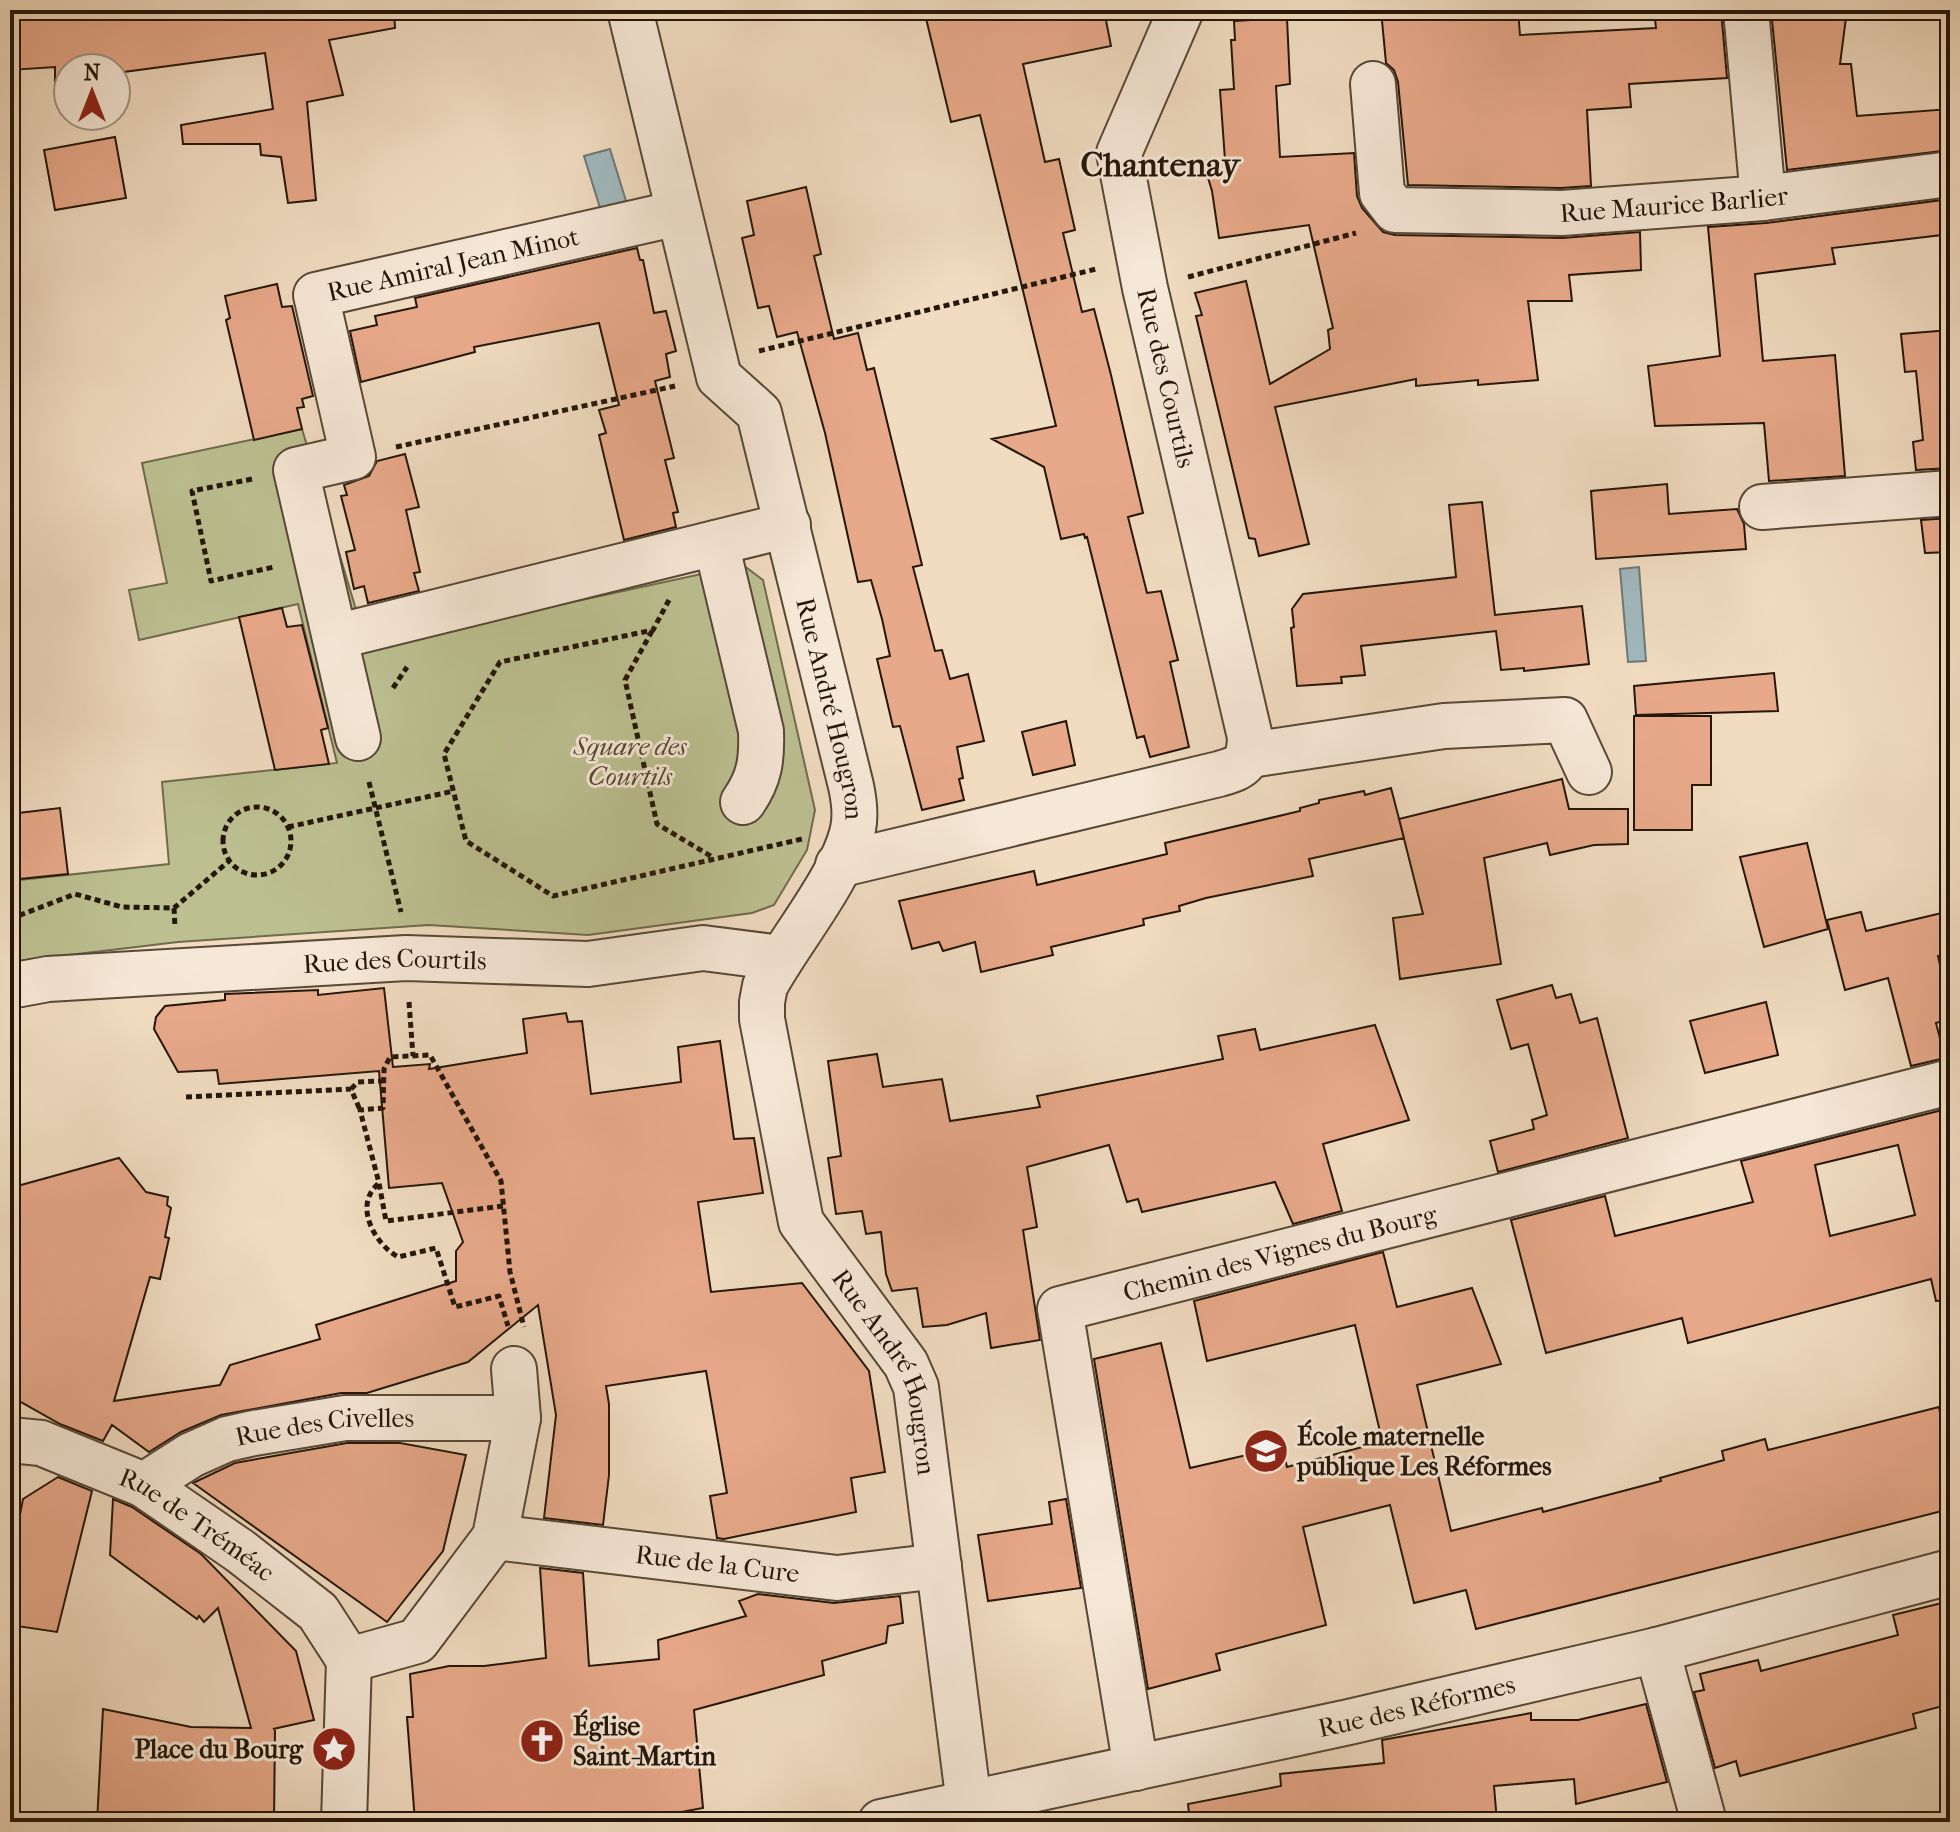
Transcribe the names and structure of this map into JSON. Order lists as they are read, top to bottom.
{
  "streets": {
    "street": [
      "Rue Maurice Barlier",
      "Rue Amiral Jean Minot",
      "Rue des Courtils",
      "Rue André Hougron",
      "Chemin des Vignes du Bourg",
      "Rue des Civelles",
      "Rue de Tréméac",
      "Rue de la Cure",
      "Rue des Réformes"
    ]
  },
  "crossings": [
    ["Rue des Courtils", "Rue André Hougron"],
    ["Rue André Hougron", "Rue de la Cure"],
    ["Rue André Hougron", "Rue des Réformes"],
    ["Chemin des Vignes du Bourg", "Rue des Réformes"],
    ["Rue des Civelles", "Rue de Tréméac"]
  ],
  "districts": ["Chantenay"],
  "parks": ["Square des Courtils"],
  "places": {
    "school or university": ["École maternelle publique Les Réformes"],
    "church": ["Église Saint-Martin"],
    "place": ["Place du Bourg"]
  },
  "north": "top"
}
